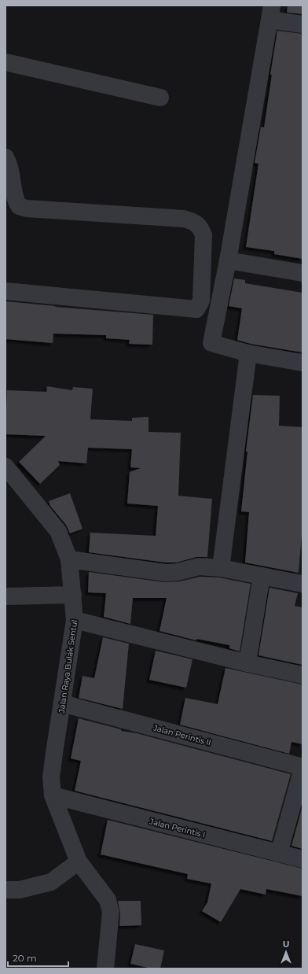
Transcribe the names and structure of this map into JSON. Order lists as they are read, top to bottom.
{
  "streets": {
    "street": ["Jalan Raya Bulak Sentul", "Jalan Perintis II", "Jalan Perintis I"]
  },
  "crossings": [
    ["Jalan Raya Bulak Sentul", "Jalan Perintis II"],
    ["Jalan Raya Bulak Sentul", "Jalan Perintis I"]
  ],
  "scale_bar": "20 m",
  "north": "top"
}
